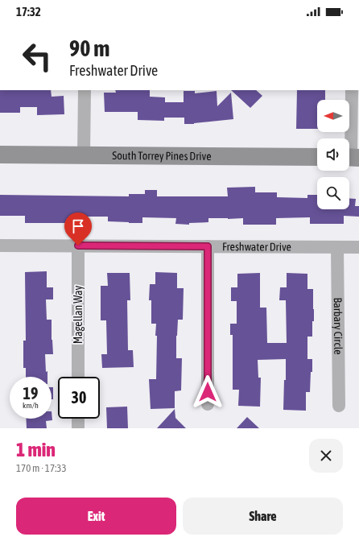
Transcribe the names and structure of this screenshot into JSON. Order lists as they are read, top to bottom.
{
  "streets": {
    "main road": ["South Torrey Pines Drive"],
    "street": ["Freshwater Drive", "Magellan Way", "Barbary Circle"]
  },
  "crossings": [
    ["Freshwater Drive", "Magellan Way"],
    ["Freshwater Drive", "Barbary Circle"]
  ],
  "north": "left",
  "page": {
    "status": "17:32",
    "turn": ["90 m", "Freshwater Drive"],
    "speed": "19 km/h",
    "limit": "30",
    "heading": ["1 min", "170 m · 17:33"],
    "buttons": ["Exit", "Share"]
  }
}
